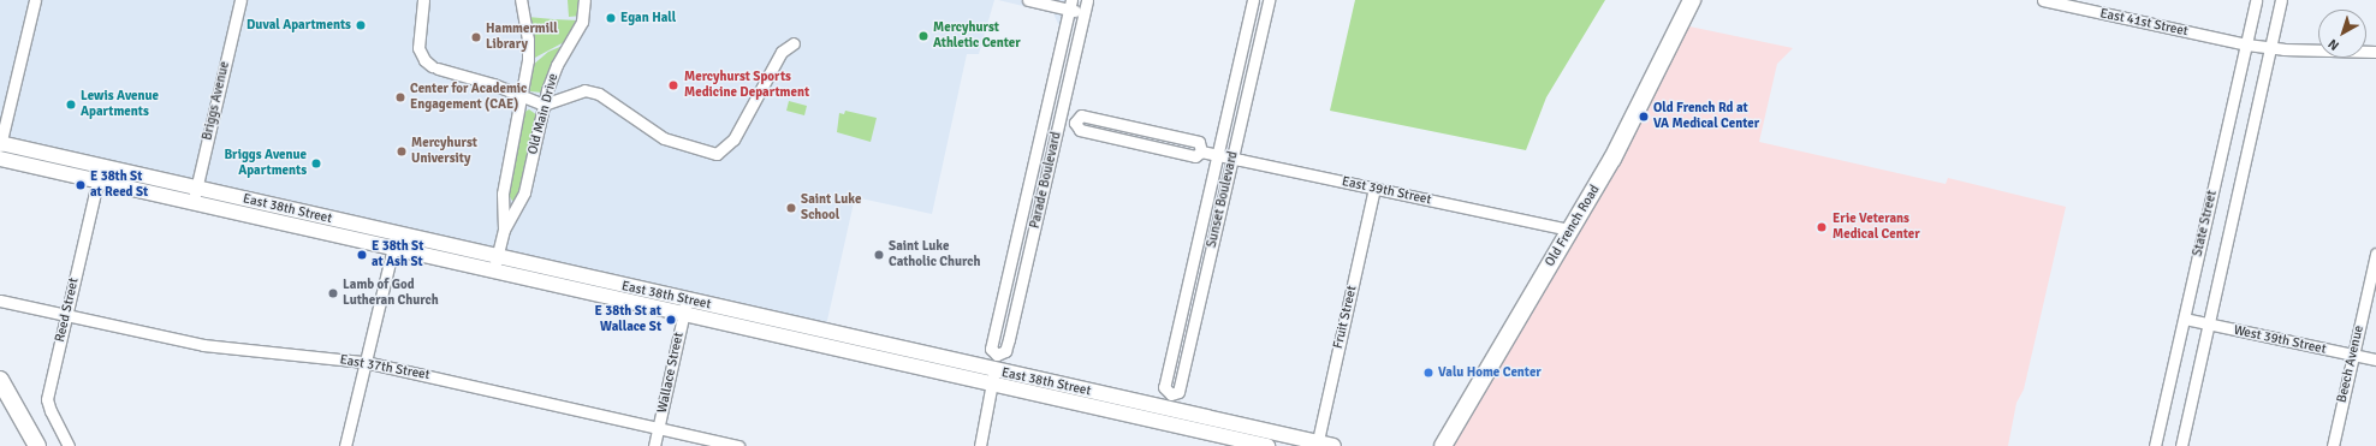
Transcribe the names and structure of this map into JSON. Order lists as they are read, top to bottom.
{
  "streets": {
    "main road": ["East 38th Street", "Old French Road"],
    "street": [
      "East 41st Street",
      "Briggs Avenue",
      "Old Main Drive",
      "Parade Boulevard",
      "East 39th Street",
      "Sunset Boulevard",
      "State Street",
      "Reed Street",
      "Fruit Street",
      "West 39th Street",
      "Beech Avenue",
      "East 37th Street",
      "Wallace Street"
    ]
  },
  "crossings": [
    ["East 41st Street", "State Street"],
    ["Briggs Avenue", "East 38th Street"],
    ["Old Main Drive", "East 38th Street"],
    ["Parade Boulevard", "East 39th Street"],
    ["Parade Boulevard", "East 38th Street"],
    ["East 39th Street", "Sunset Boulevard"],
    ["East 39th Street", "Old French Road"],
    ["East 39th Street", "Fruit Street"],
    ["Sunset Boulevard", "East 38th Street"],
    ["East 38th Street", "Reed Street"],
    ["East 38th Street", "Fruit Street"],
    ["East 38th Street", "Wallace Street"],
    ["State Street", "West 39th Street"],
    ["Reed Street", "East 37th Street"],
    ["West 39th Street", "Beech Avenue"],
    ["East 37th Street", "Wallace Street"]
  ],
  "places": [
    "Egan Hall",
    "Duval Apartments",
    "Mercyhurst Athletic Center",
    "Hammermill Library",
    "Mercyhurst Sports Medicine Department",
    "Center for Academic Engagement (CAE)",
    "Lewis Avenue Apartments",
    "Old French Rd at VA Medical Center",
    "Mercyhurst University",
    "Briggs Avenue Apartments",
    "E 38th St at Reed St",
    "Saint Luke School",
    "Erie Veterans Medical Center",
    "E 38th St at Ash St",
    "Saint Luke Catholic Church",
    "Lamb of God Lutheran Church",
    "E 38th St at Wallace St",
    "Valu Home Center"
  ],
  "north": "bottom left"
}
